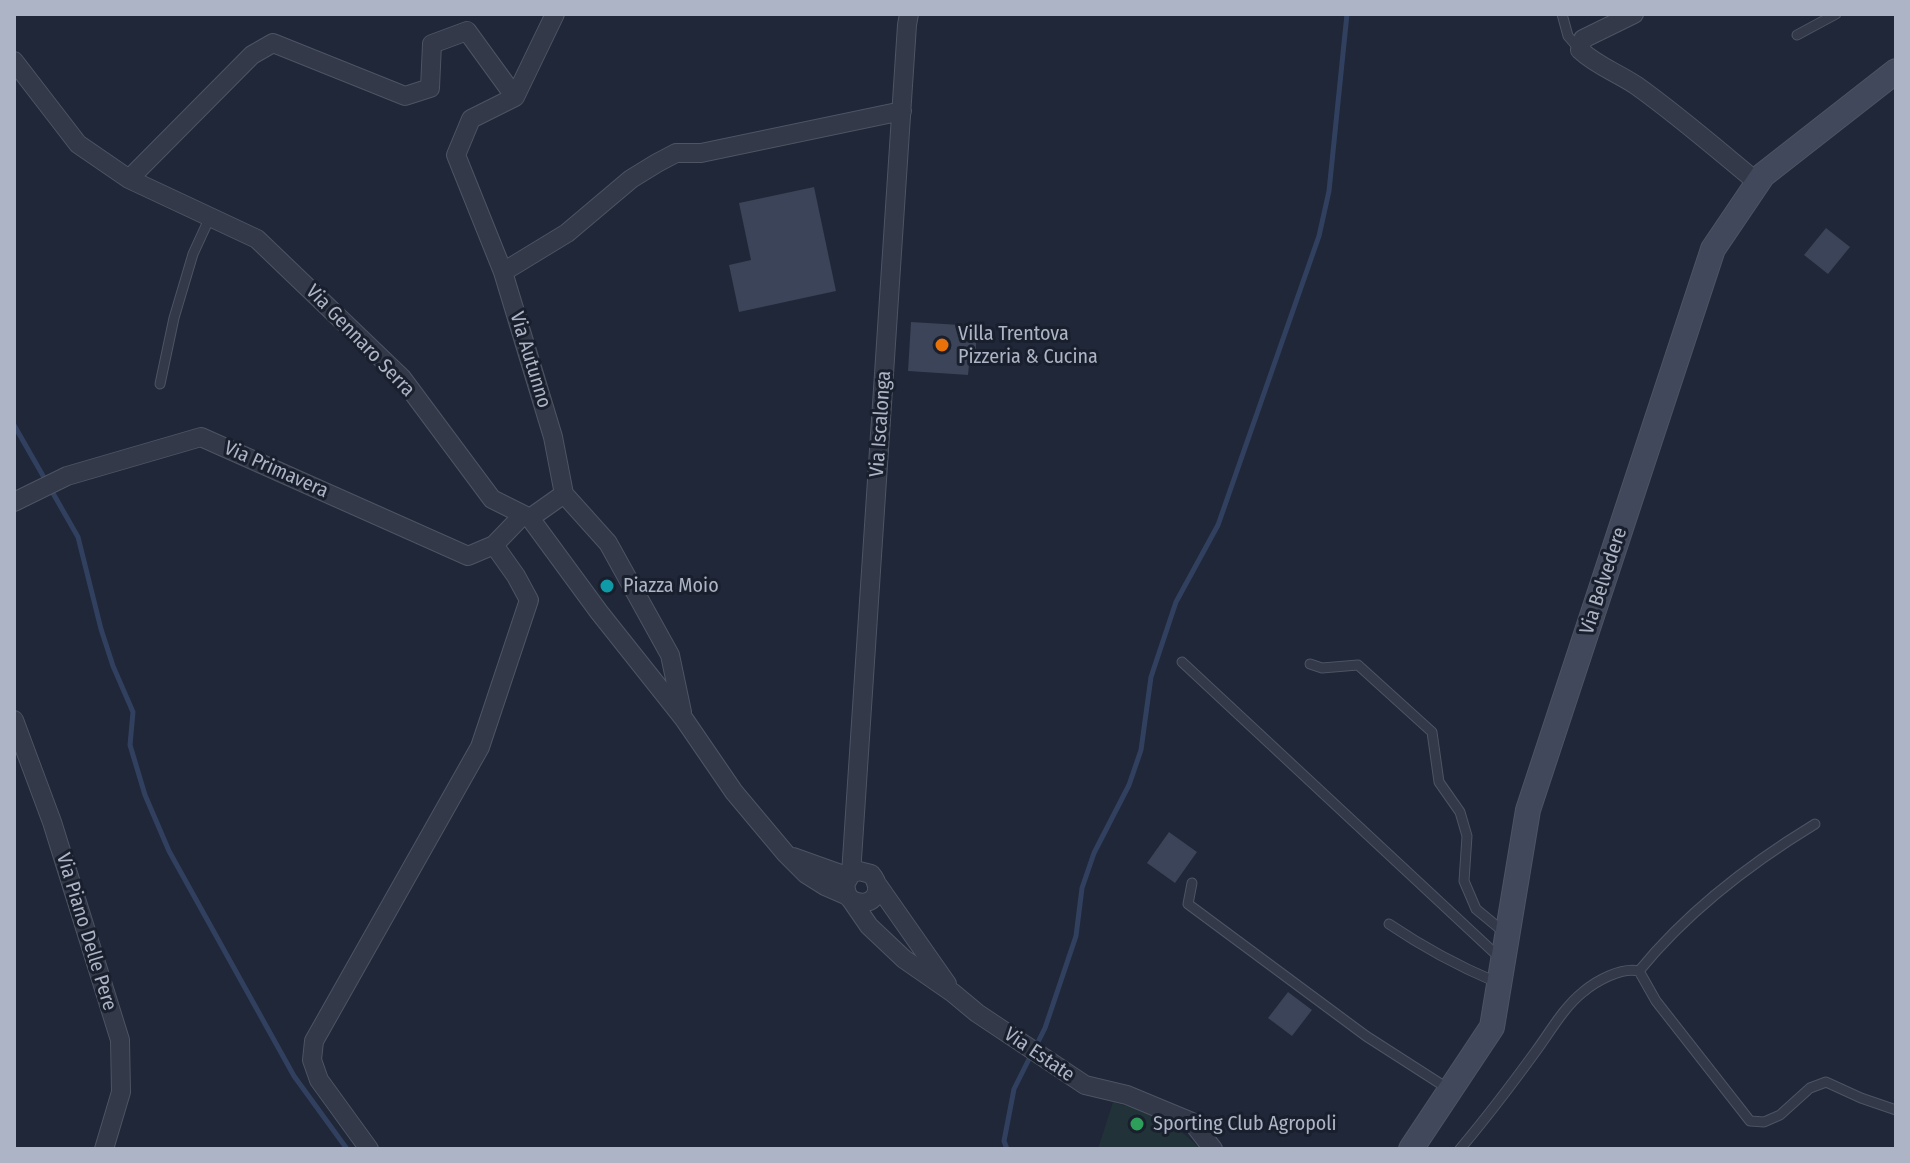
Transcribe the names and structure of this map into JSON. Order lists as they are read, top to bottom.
{
  "streets": {
    "street": [
      "Via Gennaro Serra",
      "Via Autunno",
      "Via Iscalonga",
      "Via Primavera",
      "Via Belvedere",
      "Via Piano Delle Pere",
      "Via Estate"
    ]
  },
  "crossings": [
    ["Via Gennaro Serra", "Via Estate"],
    ["Via Iscalonga", "Via Estate"]
  ],
  "places": ["Villa Trentova Pizzeria & Cucina", "Piazza Moio", "Sporting Club Agropoli"]
}
